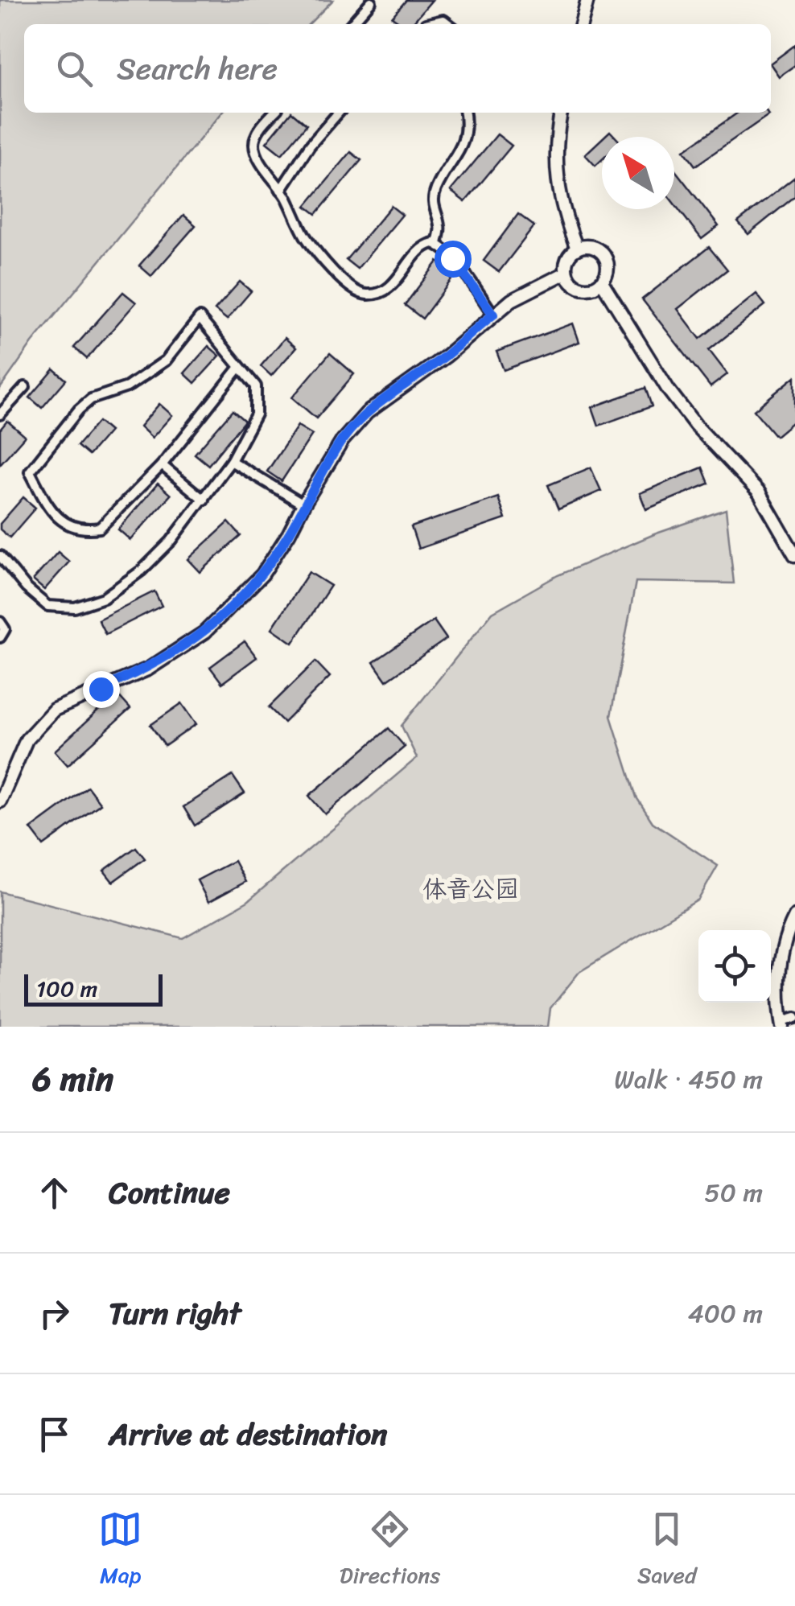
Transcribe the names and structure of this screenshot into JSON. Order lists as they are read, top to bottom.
{
  "parks": ["体音公园"],
  "scale_bar": "100 m",
  "north": "top left",
  "page": {
    "search": "Search here",
    "scale": "100 m",
    "heading": ["6 min", "Walk · 450 m"],
    "list": [
      ["Continue", "50 m"],
      ["Turn right", "400 m"],
      "Arrive at destination"
    ],
    "nav": ["Map", "Directions", "Saved"]
  }
}
